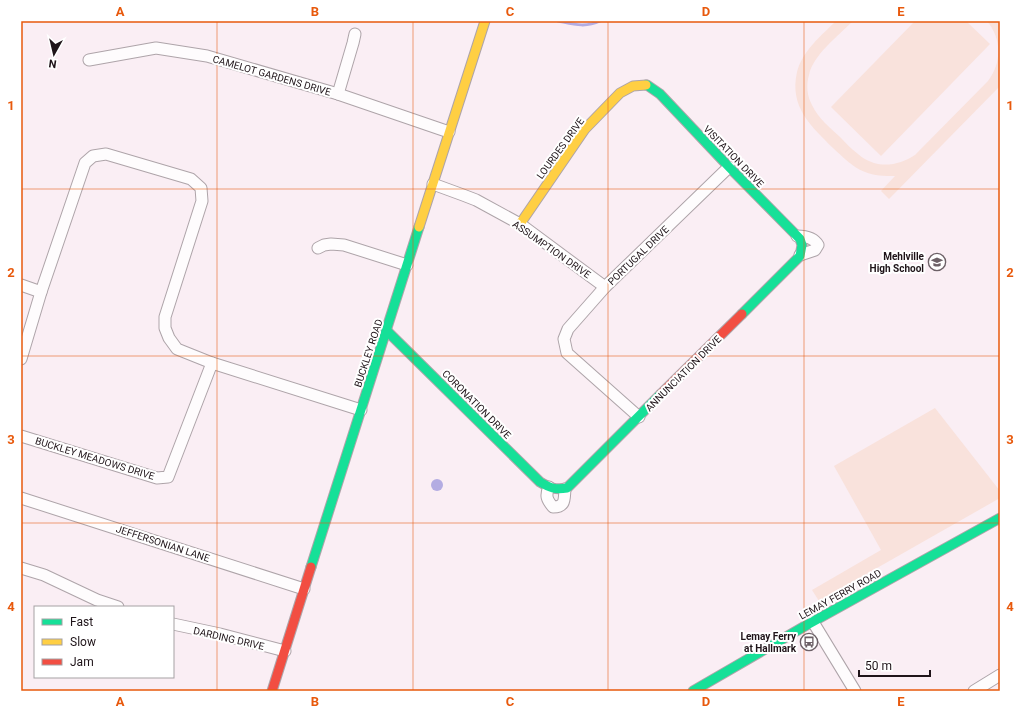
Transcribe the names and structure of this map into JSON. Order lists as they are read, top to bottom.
{
  "streets": {
    "street": [
      "CAMELOT GARDENS DRIVE",
      "LOURDES DRIVE",
      "VISITATION DRIVE",
      "ASSUMPTION DRIVE",
      "PORTUGAL DRIVE",
      "BUCKLEY ROAD",
      "ANNUNCIATION DRIVE",
      "CORONATION DRIVE",
      "BUCKLEY MEADOWS DRIVE",
      "JEFFERSONIAN LANE",
      "LEMAY FERRY ROAD",
      "DARDING DRIVE"
    ]
  },
  "crossings": [
    ["CAMELOT GARDENS DRIVE", "BUCKLEY ROAD"],
    ["LOURDES DRIVE", "VISITATION DRIVE"],
    ["LOURDES DRIVE", "ASSUMPTION DRIVE"],
    ["VISITATION DRIVE", "PORTUGAL DRIVE"],
    ["VISITATION DRIVE", "ANNUNCIATION DRIVE"],
    ["ASSUMPTION DRIVE", "PORTUGAL DRIVE"],
    ["ASSUMPTION DRIVE", "BUCKLEY ROAD"],
    ["PORTUGAL DRIVE", "ANNUNCIATION DRIVE"],
    ["BUCKLEY ROAD", "CORONATION DRIVE"],
    ["BUCKLEY ROAD", "JEFFERSONIAN LANE"],
    ["BUCKLEY ROAD", "DARDING DRIVE"],
    ["ANNUNCIATION DRIVE", "CORONATION DRIVE"]
  ],
  "places": {
    "school or university": ["Mehlville High School"],
    "bus stop": ["Lemay Ferry at Hallmark"]
  },
  "legend": ["Fast", "Slow", "Jam"],
  "scale_bar": "50 m",
  "north": "bottom",
  "grid": {
    "columns": [
      "A",
      "B",
      "C",
      "D",
      "E"
    ],
    "rows": [
      "1",
      "2",
      "3",
      "4"
    ]
  }
}
